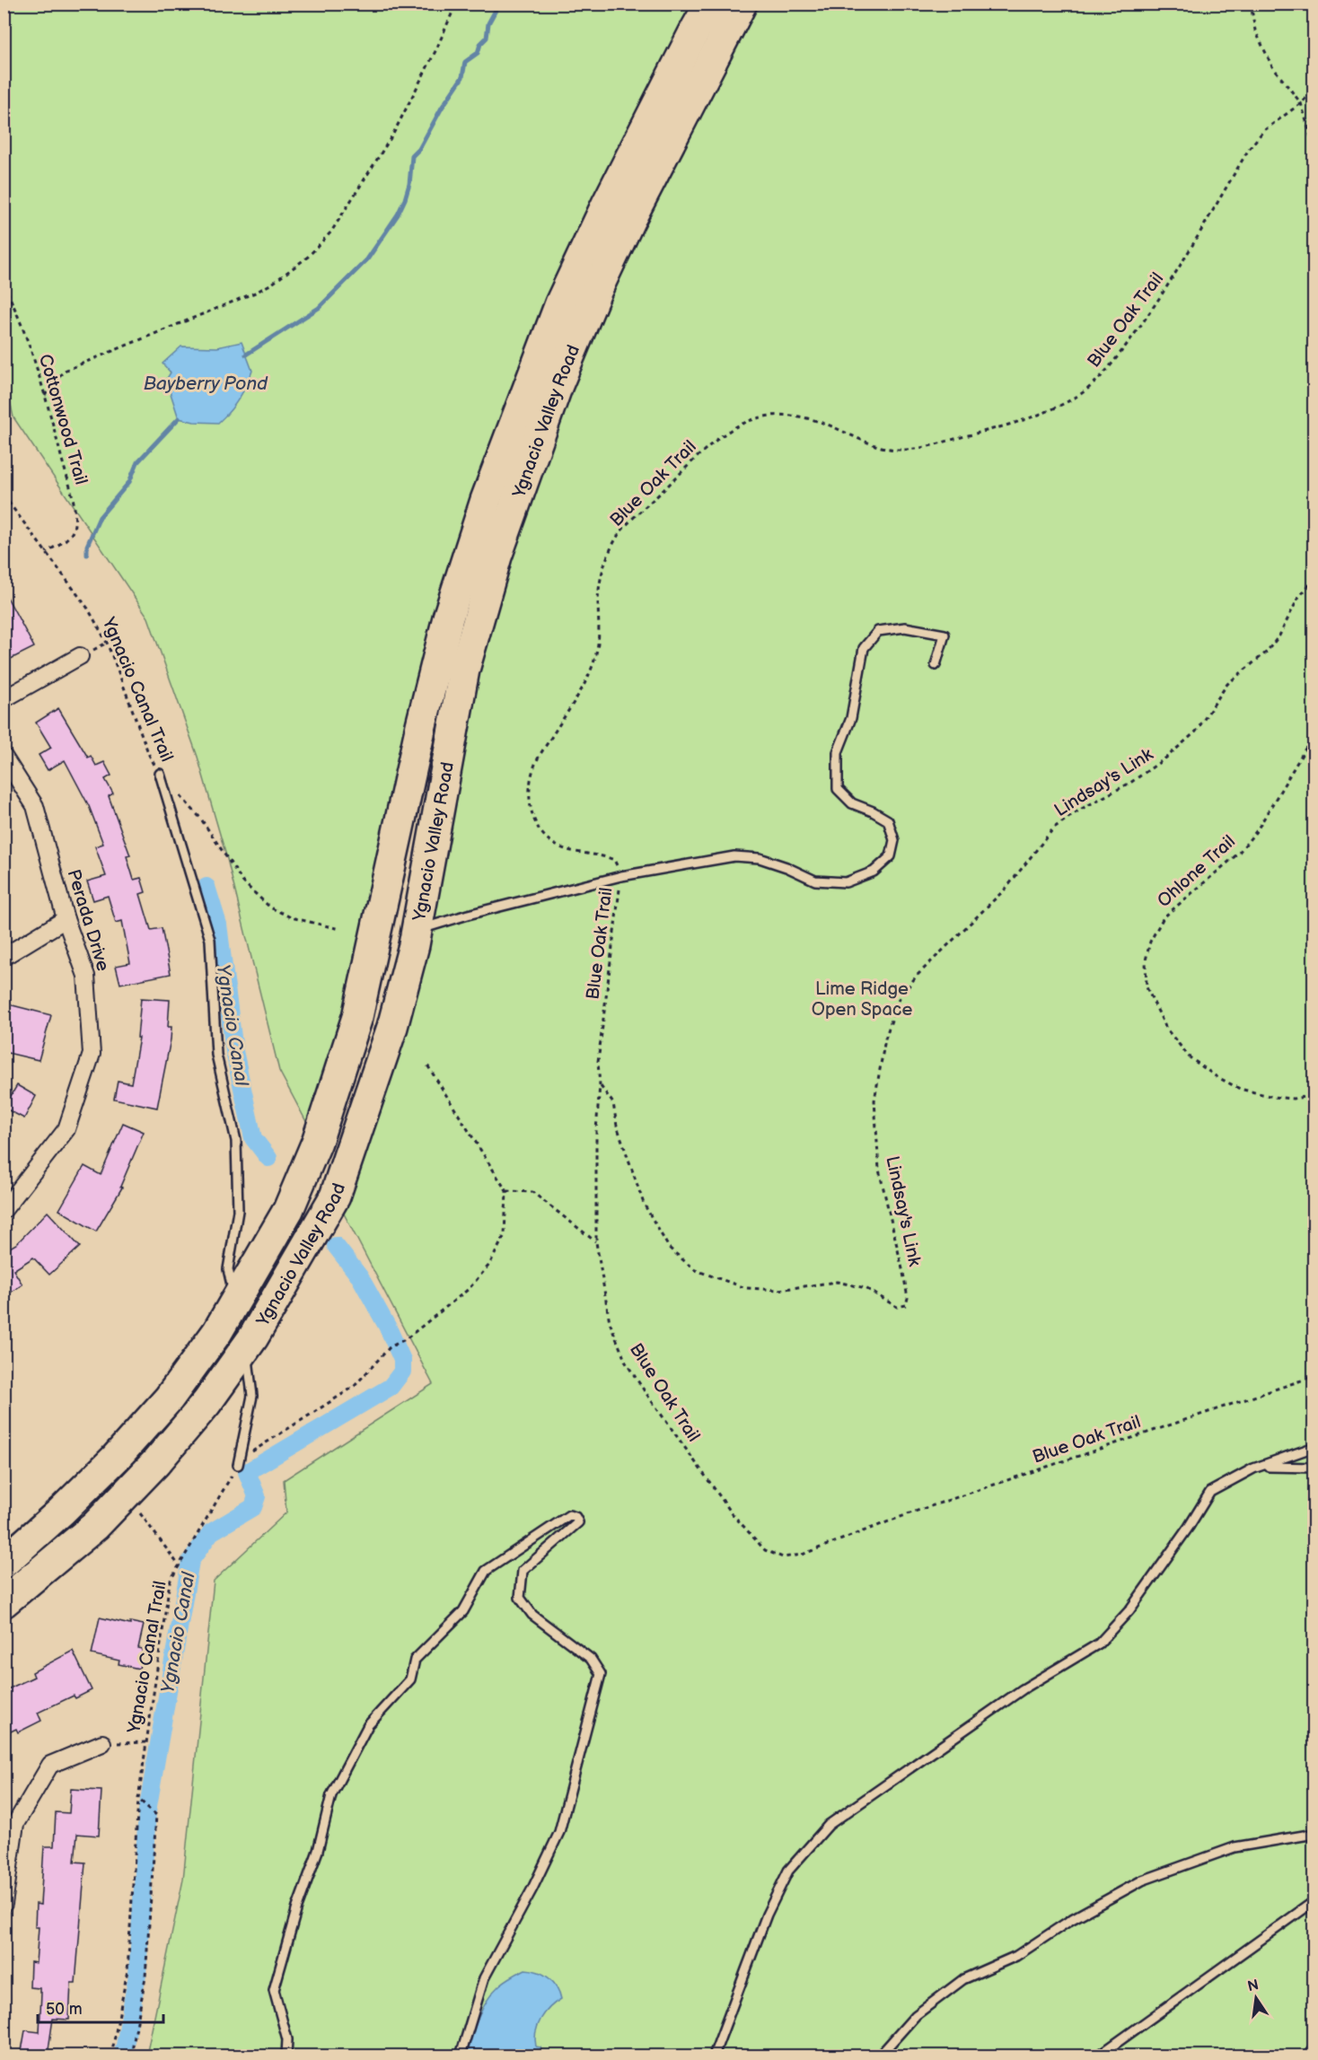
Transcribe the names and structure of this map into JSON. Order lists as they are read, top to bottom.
{
  "streets": {
    "highway": ["Ygnacio Valley Road"],
    "street": ["Perada Drive"],
    "path": [
      "Blue Oak Trail",
      "Cottonwood Trail",
      "Ygnacio Canal Trail",
      "Lindsay's Link",
      "Ohlone Trail"
    ]
  },
  "crossings": [
    ["Blue Oak Trail", "Lindsay's Link"],
    ["Cottonwood Trail", "Ygnacio Canal Trail"]
  ],
  "water": ["Bayberry Pond", "Ygnacio Canal"],
  "parks": ["Lime Ridge Open Space"],
  "scale_bar": "50 m",
  "north": "top"
}
